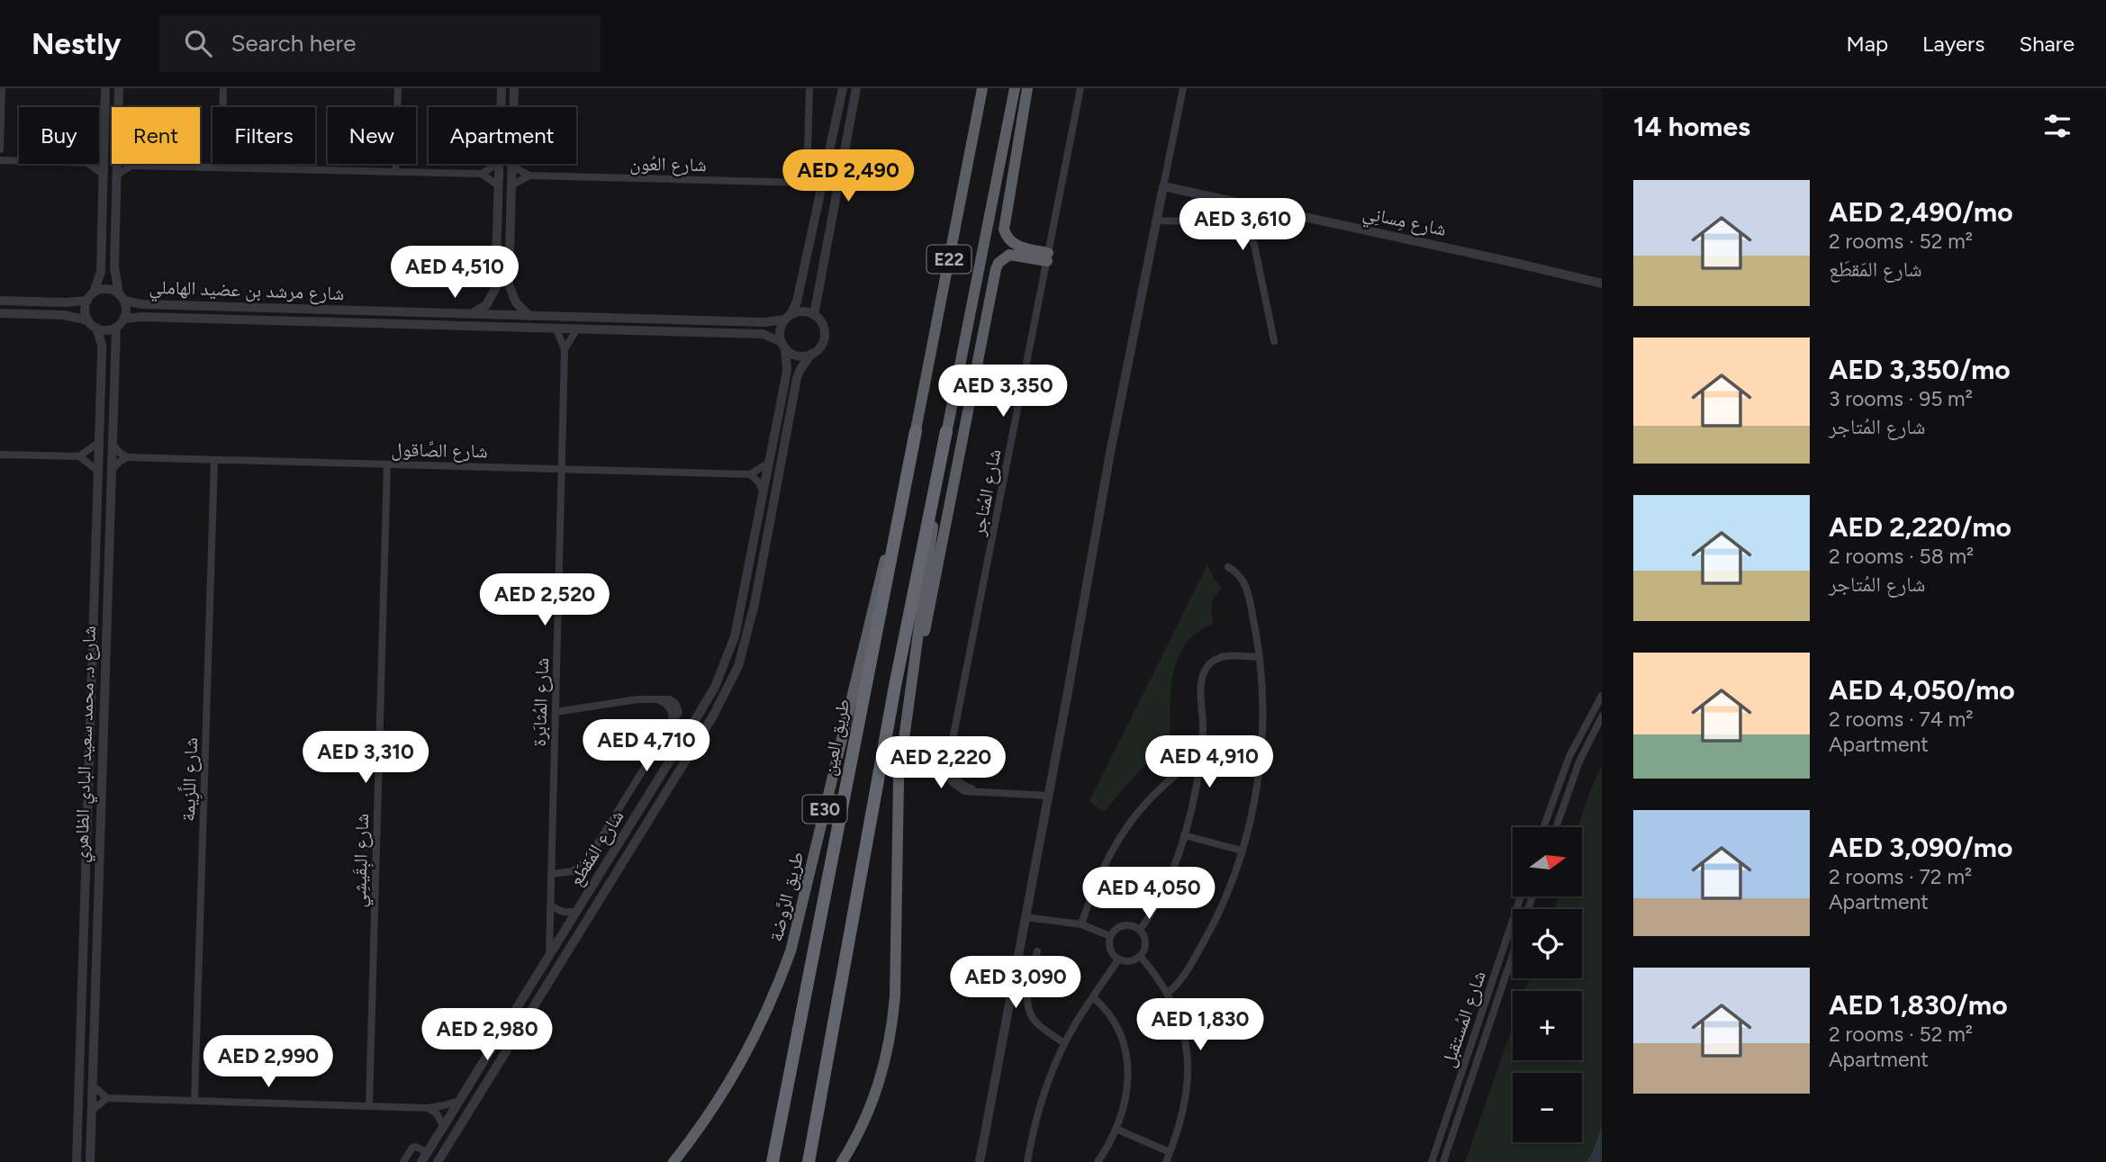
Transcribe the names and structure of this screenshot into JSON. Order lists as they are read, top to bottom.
{
  "streets": {
    "highway": [
      "E22",
      "طريق العين",
      "E30",
      "طريق الرَّوضة"
    ],
    "street": [
      "شارع العُون",
      "شارع مِسانِي",
      "شارع مرشد بن عضيد الهاملي",
      "شارع الصَّاقول",
      "شارع المُتاجر",
      "شارع المُثابَرة",
      "شارع د. محمد سعيد البادي الظاهري",
      "شارع اللِّزِيمة",
      "شارع المَقطَع",
      "شارع البِقَيشِي",
      "شارع المُستقبل"
    ]
  },
  "crossings": [
    ["E22", "طريق العين"],
    ["E22", "طريق الرَّوضة"],
    ["شارع مرشد بن عضيد الهاملي", "شارع المُثابَرة"],
    ["شارع مرشد بن عضيد الهاملي", "شارع د. محمد سعيد البادي الظاهري"],
    ["شارع مرشد بن عضيد الهاملي", "شارع المَقطَع"],
    ["شارع الصَّاقول", "شارع المُثابَرة"],
    ["شارع الصَّاقول", "شارع اللِّزِيمة"],
    ["شارع الصَّاقول", "شارع البِقَيشِي"],
    ["شارع المُثابَرة", "شارع المَقطَع"],
    ["طريق العين", "طريق الرَّوضة"]
  ],
  "north": "right",
  "page": {
    "header": "Nestly",
    "search": "Search here",
    "nav": ["Map", "Layers", "Share"],
    "heading": "14 homes",
    "chip": [
      "Buy",
      "Rent",
      "Filters",
      "New",
      "Apartment"
    ],
    "price": [
      "AED 2,490",
      "AED 3,610",
      "AED 4,510",
      "AED 3,350",
      "AED 2,520",
      "AED 4,710",
      "AED 3,310",
      "AED 4,910",
      "AED 2,220",
      "AED 4,050",
      "AED 3,090",
      "AED 1,830",
      "AED 2,980",
      "AED 2,990"
    ],
    "list": [
      {
        "name": "AED 2,490/mo",
        "note": "2 rooms · 52 m² · شارع المَقطَع"
      },
      {
        "name": "AED 3,350/mo",
        "note": "3 rooms · 95 m² · شارع المُتاجر"
      },
      {
        "name": "AED 2,220/mo",
        "note": "2 rooms · 58 m² · شارع المُتاجر"
      },
      {
        "name": "AED 4,050/mo",
        "note": "2 rooms · 74 m² · Apartment"
      },
      {
        "name": "AED 3,090/mo",
        "note": "2 rooms · 72 m² · Apartment"
      },
      {
        "name": "AED 1,830/mo",
        "note": "2 rooms · 52 m² · Apartment"
      }
    ],
    "map_buttons": ["+", "−"]
  }
}
